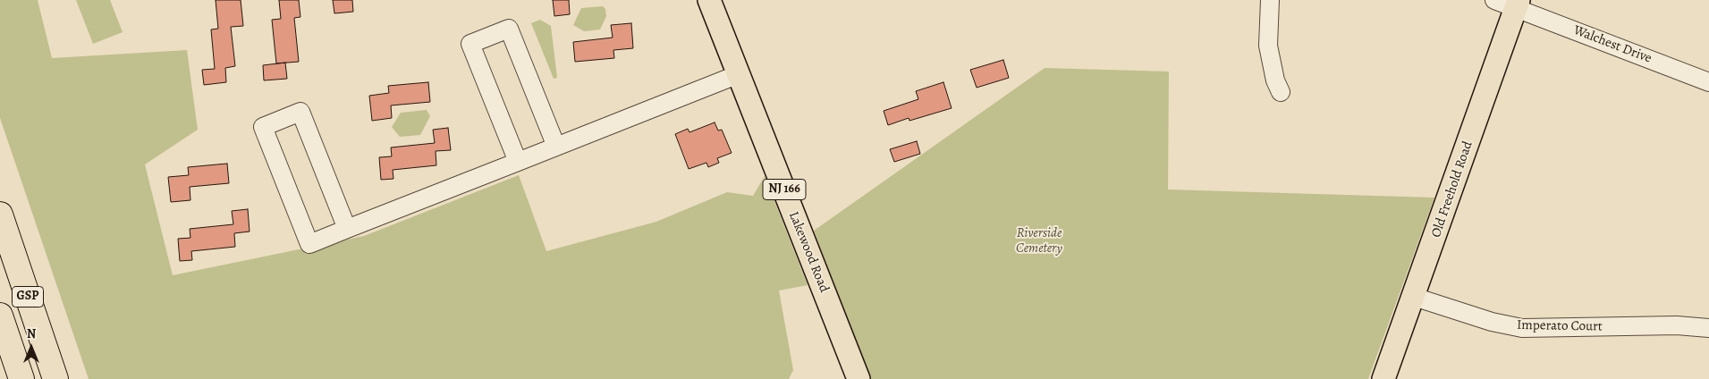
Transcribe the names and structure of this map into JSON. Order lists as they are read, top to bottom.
{
  "streets": {
    "highway": ["GSP"],
    "main road": ["NJ 166", "Old Freehold Road", "Lakewood Road"],
    "street": ["Walchest Drive", "Imperato Court"]
  },
  "crossings": [
    ["Walchest Drive", "Old Freehold Road"],
    ["Old Freehold Road", "Imperato Court"]
  ],
  "parks": ["Riverside Cemetery"],
  "north": "top"
}
